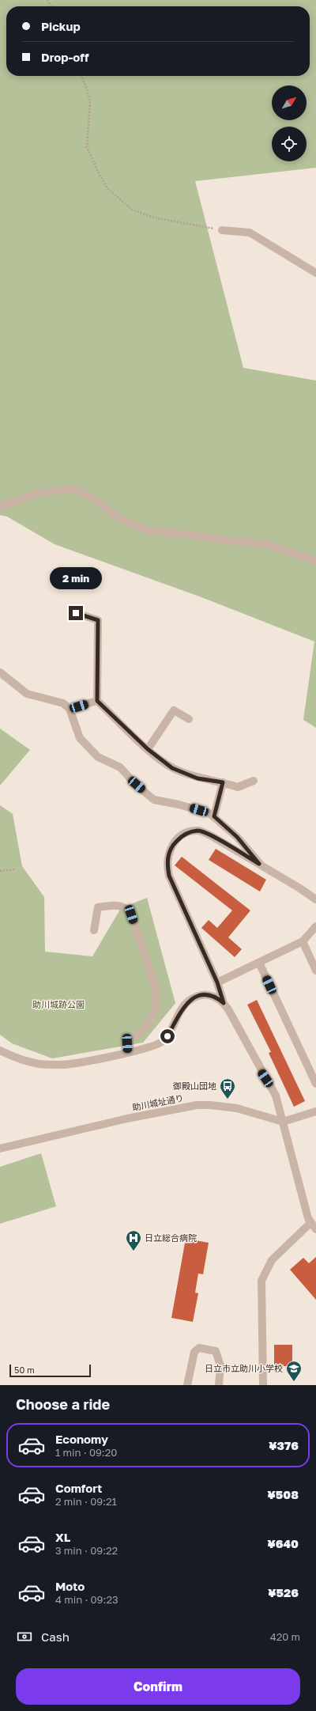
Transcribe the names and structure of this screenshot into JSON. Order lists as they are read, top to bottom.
{
  "streets": {
    "street": ["助川城址通り"]
  },
  "parks": ["助川城跡公園"],
  "places": {
    "bus stop": ["御殿山団地"],
    "hospital": ["日立総合病院"],
    "school or university": ["日立市立助川小学校"]
  },
  "scale_bar": "50 m",
  "north": "top right",
  "page": {
    "banner": ["Pickup", "Drop-off"],
    "bubble": "2 min",
    "scale": "50 m",
    "heading": "Choose a ride",
    "list": [
      {
        "name": "Economy",
        "note": "1 min · 09:20",
        "value": "¥376"
      },
      {
        "name": "Comfort",
        "note": "2 min · 09:21",
        "value": "¥508"
      },
      {
        "name": "XL",
        "note": "3 min · 09:22",
        "value": "¥640"
      },
      {
        "name": "Moto",
        "note": "4 min · 09:23",
        "value": "¥526"
      }
    ],
    "pay": ["Cash", "420 m"],
    "buttons": "Confirm"
  }
}
